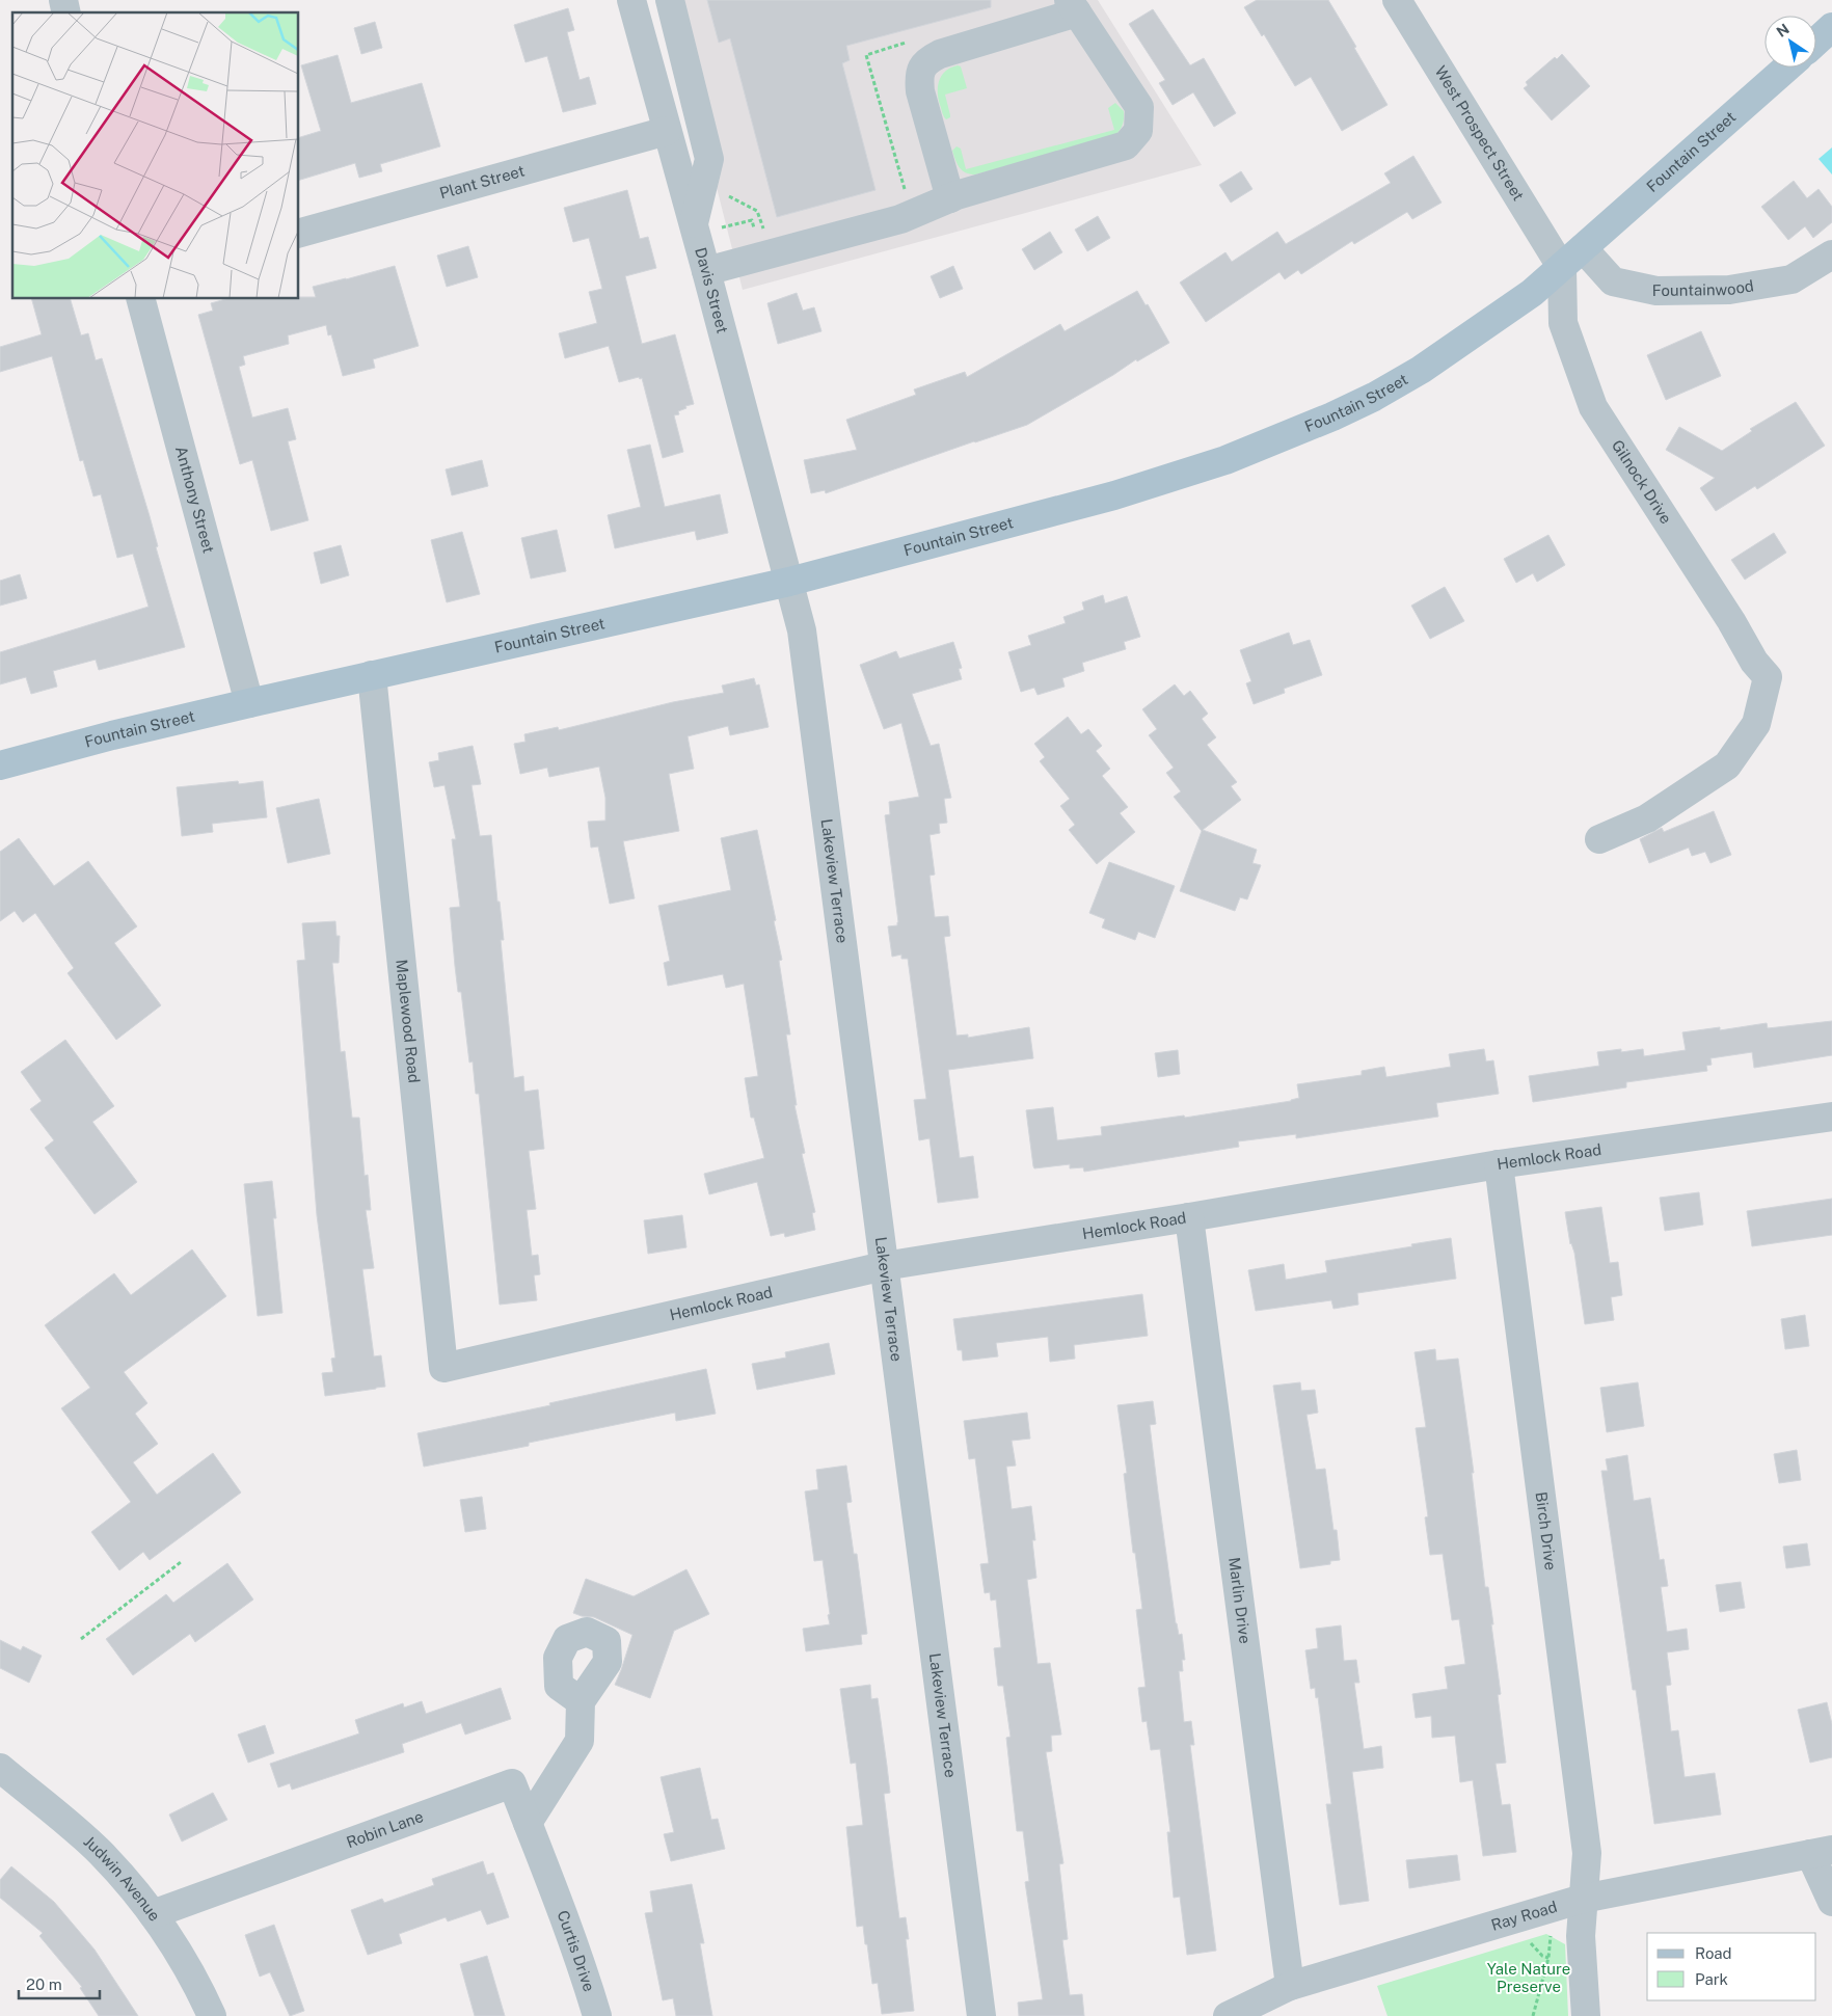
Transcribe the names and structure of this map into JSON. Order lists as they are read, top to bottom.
{
  "streets": {
    "main road": ["Fountain Street"],
    "street": [
      "West Prospect Street",
      "Plant Street",
      "Fountainwood",
      "Davis Street",
      "Gilnock Drive",
      "Anthony Street",
      "Lakeview Terrace",
      "Maplewood Road",
      "Hemlock Road",
      "Birch Drive",
      "Marlin Drive",
      "Robin Lane",
      "Judwin Avenue",
      "Ray Road",
      "Curtis Drive"
    ]
  },
  "crossings": [
    ["West Prospect Street", "Fountain Street"],
    ["West Prospect Street", "Gilnock Drive"],
    ["Fountain Street", "Fountainwood"],
    ["Fountain Street", "Davis Street"],
    ["Fountain Street", "Gilnock Drive"],
    ["Fountain Street", "Anthony Street"],
    ["Fountain Street", "Lakeview Terrace"],
    ["Fountain Street", "Maplewood Road"],
    ["Plant Street", "Davis Street"],
    ["Davis Street", "Lakeview Terrace"],
    ["Lakeview Terrace", "Hemlock Road"],
    ["Maplewood Road", "Hemlock Road"],
    ["Hemlock Road", "Birch Drive"],
    ["Hemlock Road", "Marlin Drive"],
    ["Birch Drive", "Ray Road"],
    ["Marlin Drive", "Ray Road"],
    ["Robin Lane", "Judwin Avenue"],
    ["Robin Lane", "Curtis Drive"]
  ],
  "parks": ["Yale Nature Preserve"],
  "legend": ["Road", "Park"],
  "scale_bar": "20 m",
  "north": "top left"
}
